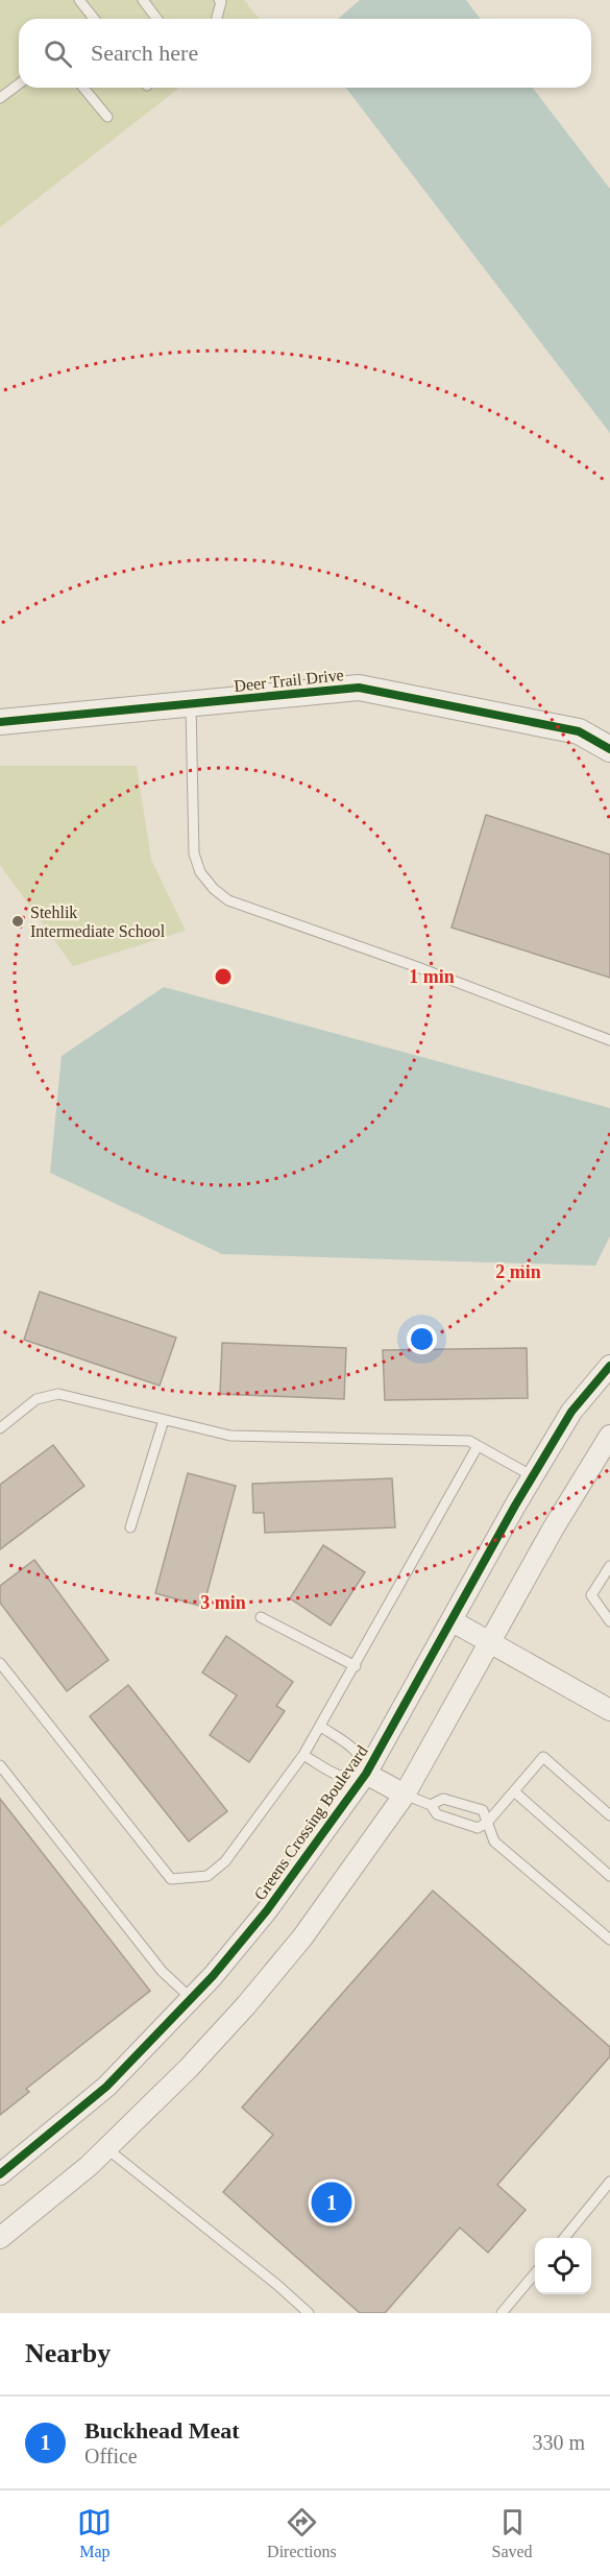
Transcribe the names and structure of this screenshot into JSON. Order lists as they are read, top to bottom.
{
  "streets": {
    "street": ["Deer Trail Drive", "Greens Crossing Boulevard"]
  },
  "places": ["Stehlik Intermediate School"],
  "page": {
    "search": "Search here",
    "pins": "1",
    "heading": "Nearby",
    "list": [
      {
        "mark": "1",
        "name": "Buckhead Meat",
        "note": "Office",
        "value": "330 m"
      }
    ],
    "nav": ["Map", "Directions", "Saved"]
  },
  "rings": ["1 min", "2 min", "3 min"]
}
